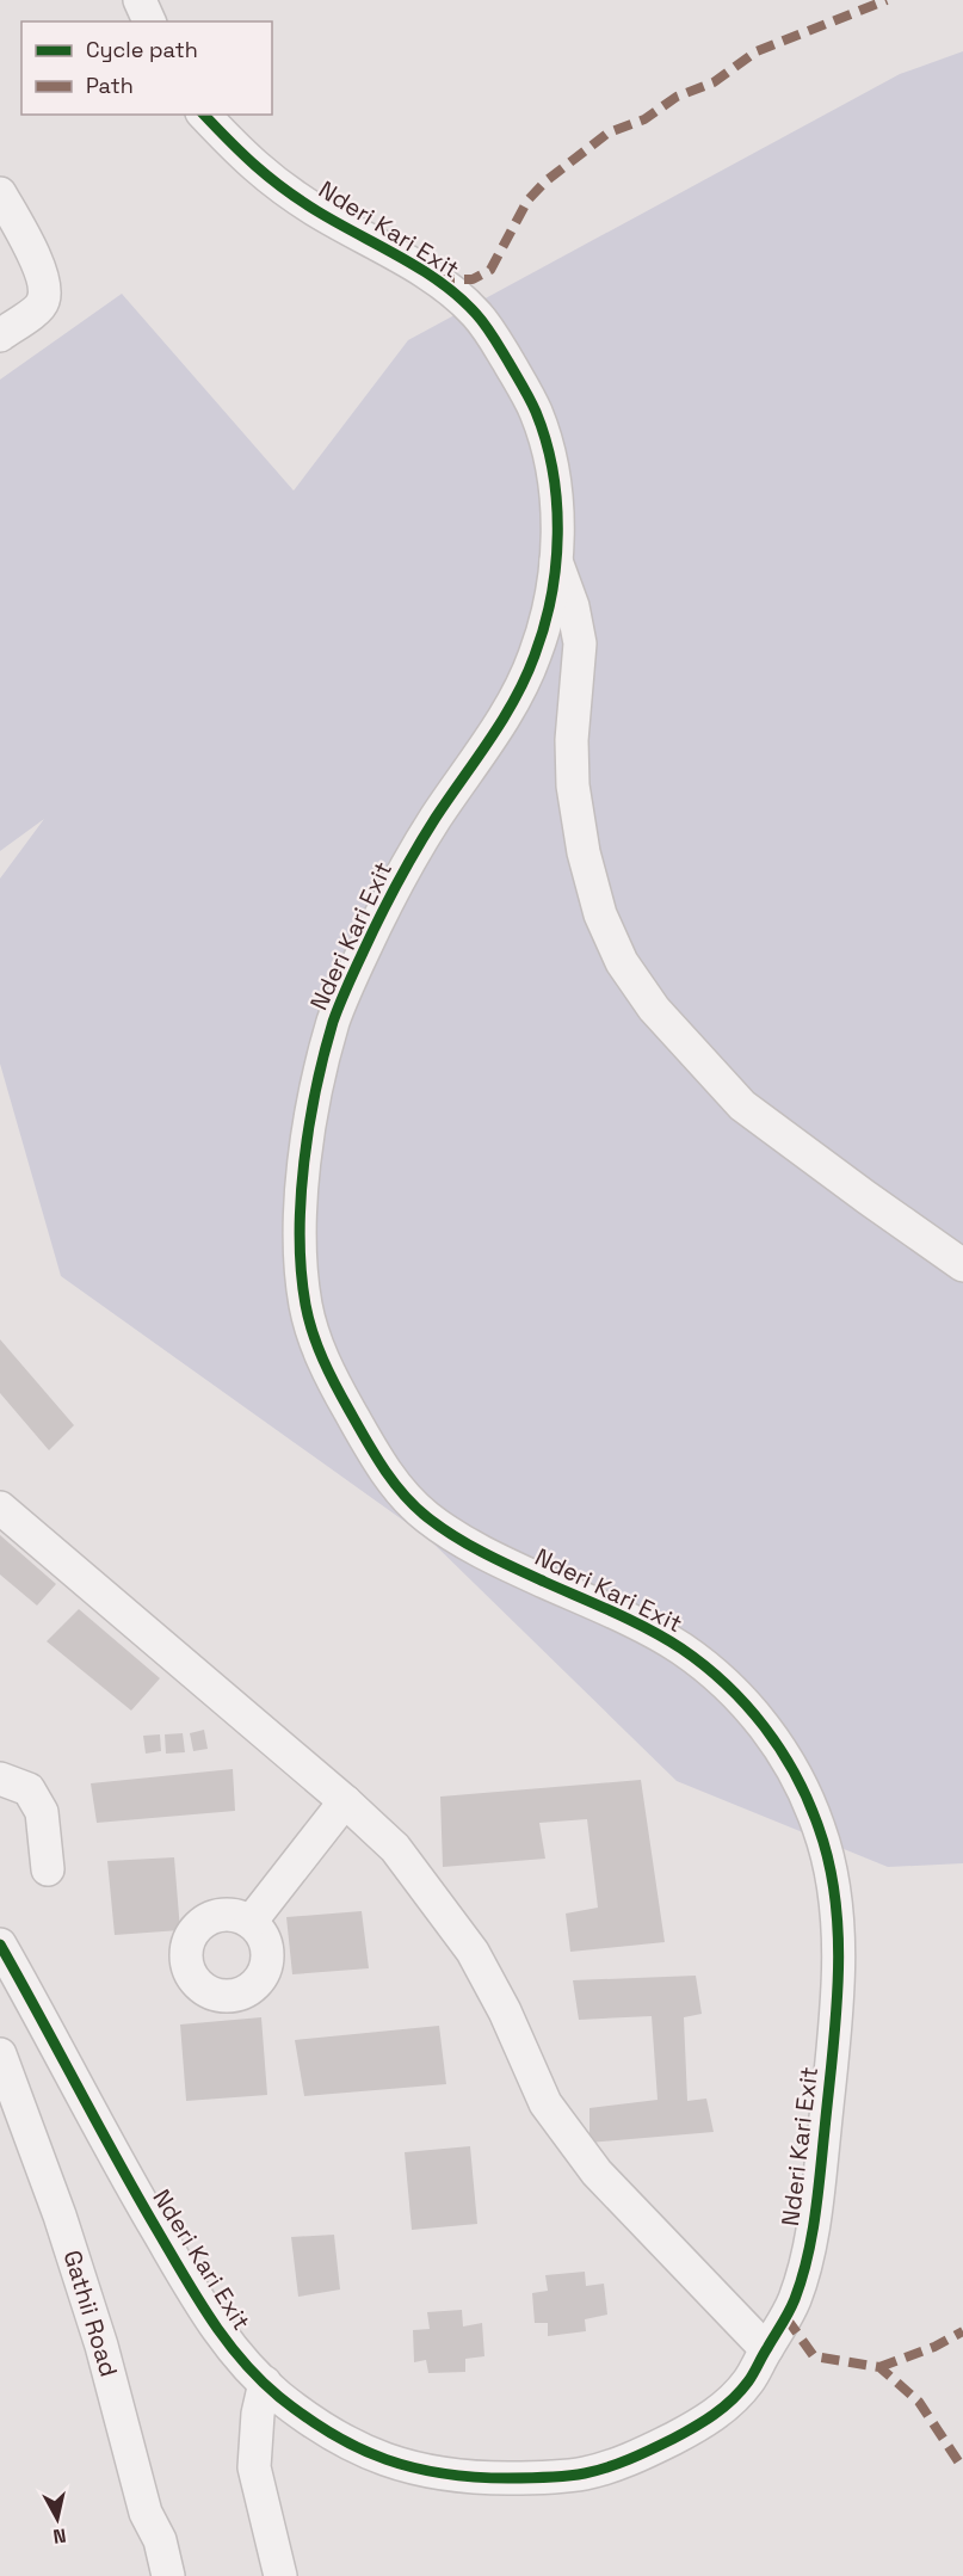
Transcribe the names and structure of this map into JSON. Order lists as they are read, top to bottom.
{
  "streets": {
    "street": ["Nderi Kari Exit", "Gathii Road"]
  },
  "legend": ["Cycle path", "Path"],
  "north": "bottom"
}
